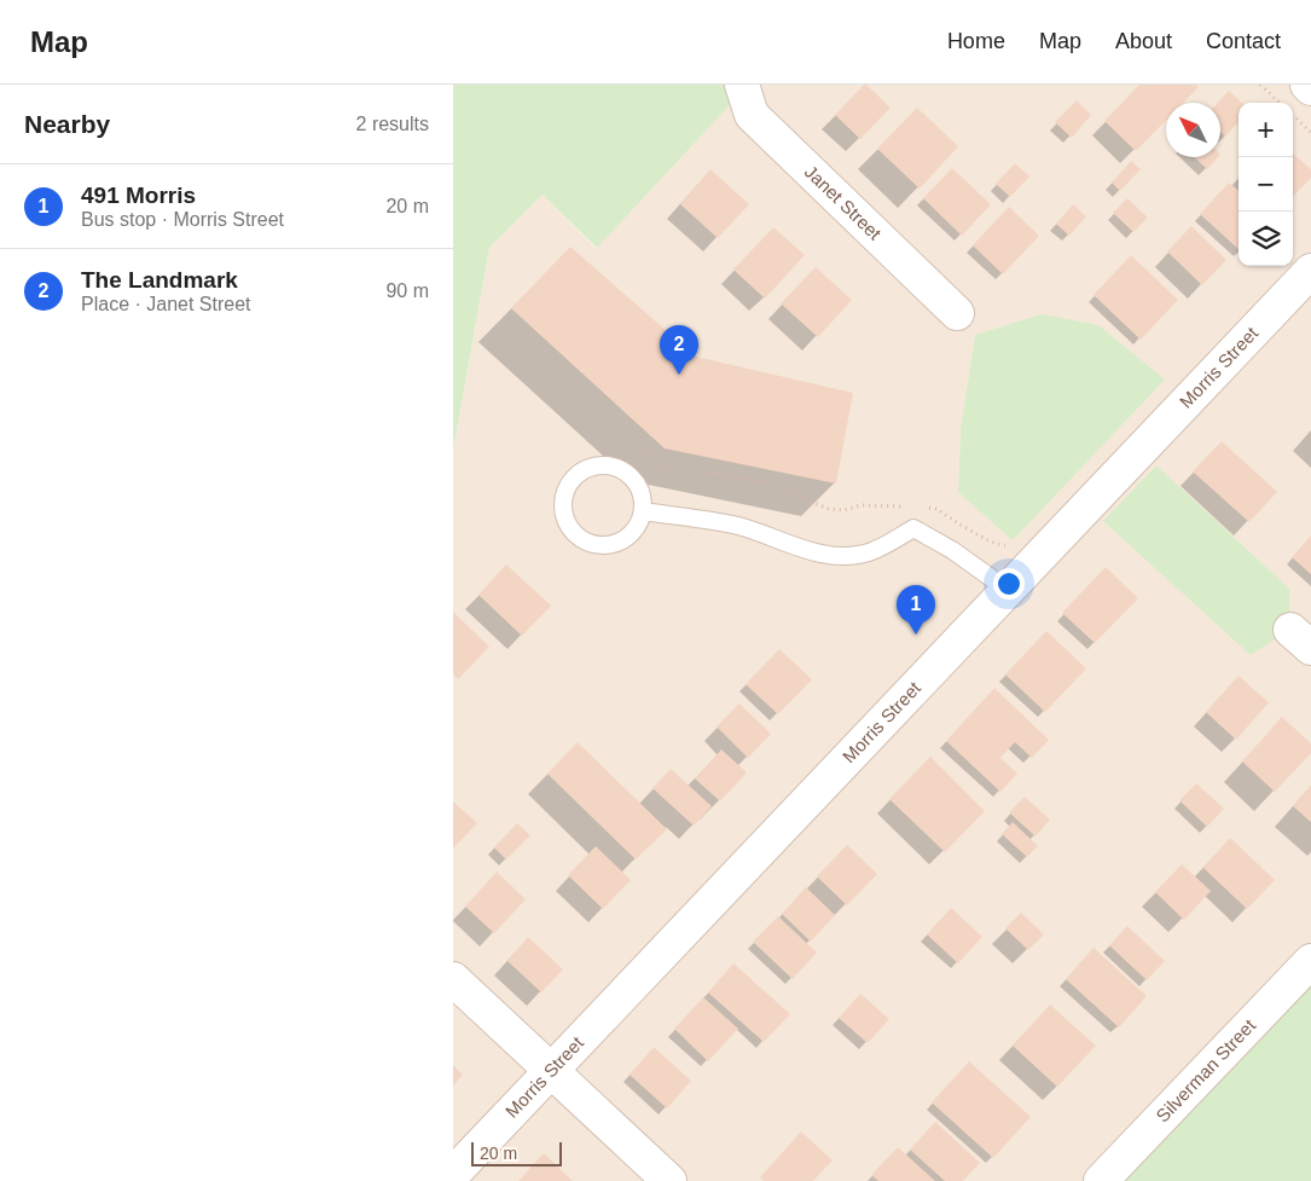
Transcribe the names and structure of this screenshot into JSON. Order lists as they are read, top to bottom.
{
  "streets": {
    "street": ["Janet Street", "Morris Street", "Silverman Street"]
  },
  "scale_bar": "20 m",
  "north": "top left",
  "page": {
    "header": "Map",
    "nav": [
      "Home",
      "Map",
      "About",
      "Contact"
    ],
    "heading": ["Nearby", "2 results"],
    "map_buttons": ["+", "−"],
    "list": [
      {
        "mark": "1",
        "name": "491 Morris",
        "note": "Bus stop · Morris Street",
        "value": "20 m"
      },
      {
        "mark": "2",
        "name": "The Landmark",
        "note": "Place · Janet Street",
        "value": "90 m"
      }
    ],
    "pins": ["2", "1"],
    "scale": "20 m"
  }
}
